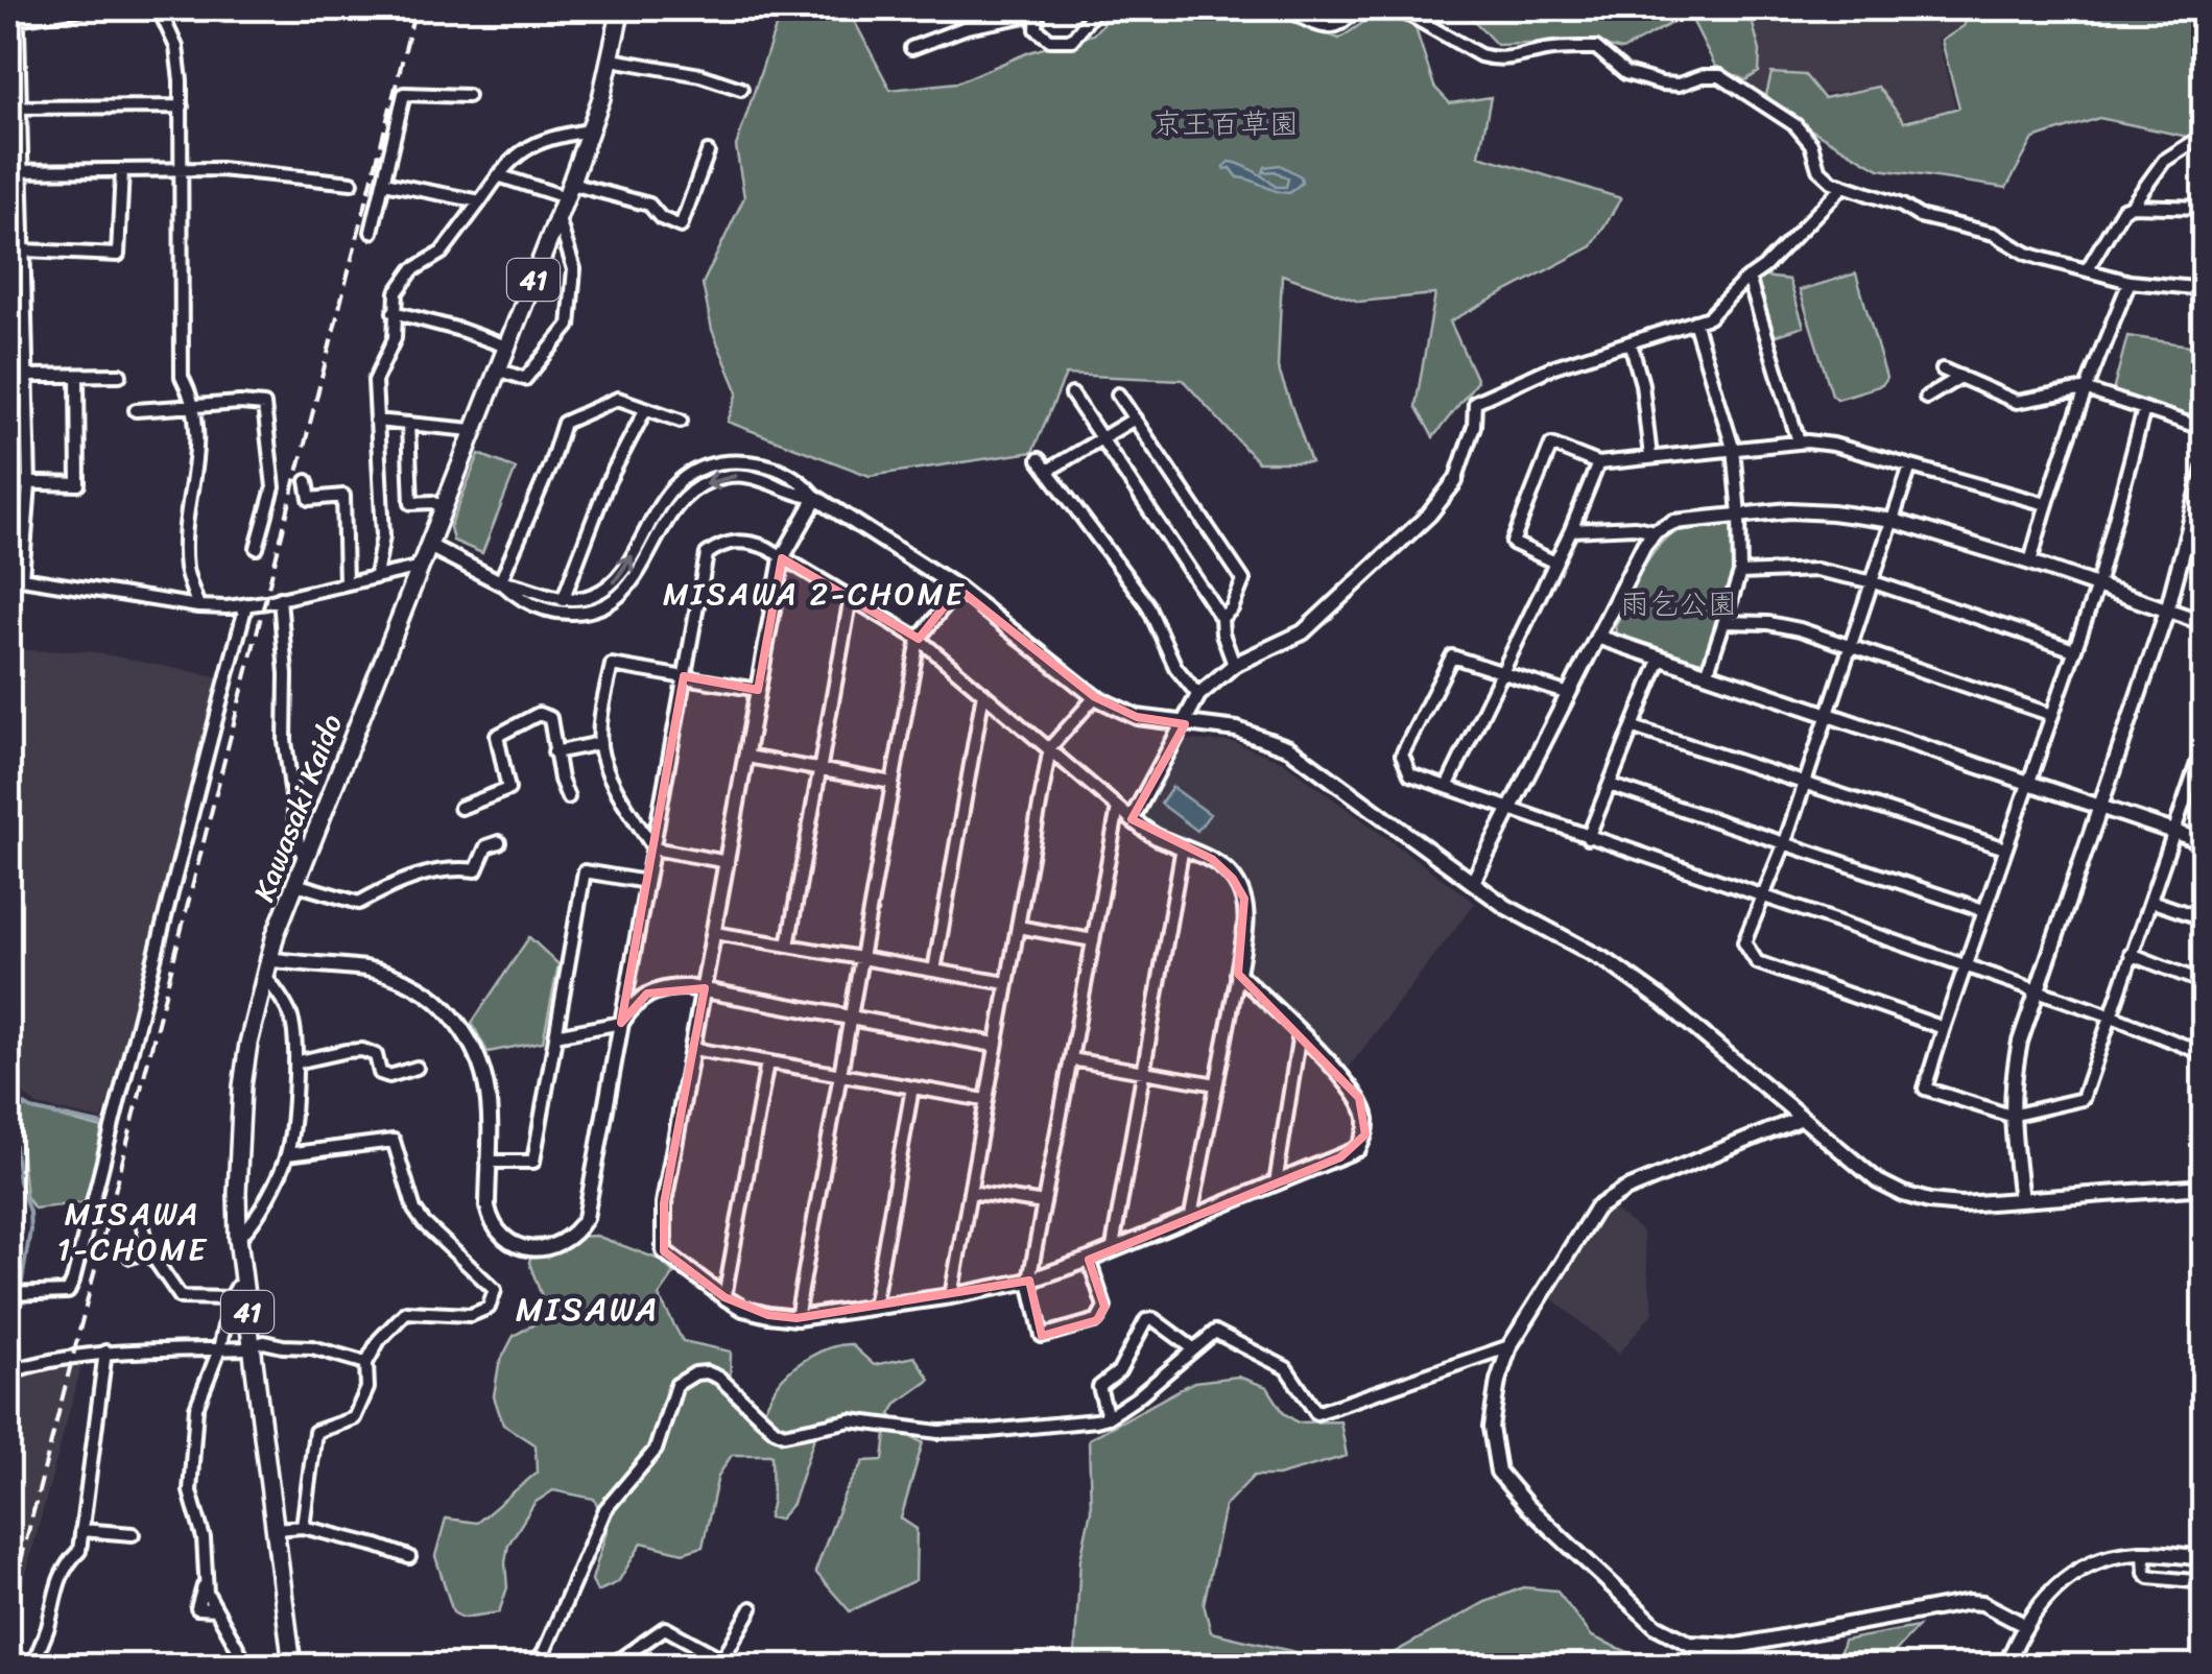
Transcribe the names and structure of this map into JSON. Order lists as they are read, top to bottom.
{
  "streets": {
    "main road": ["41", "Kawasaki Kaido"]
  },
  "districts": ["MISAWA 2-CHOME", "MISAWA 1-CHOME", "MISAWA"],
  "parks": ["京王百草園", "雨乞公園"]
}
